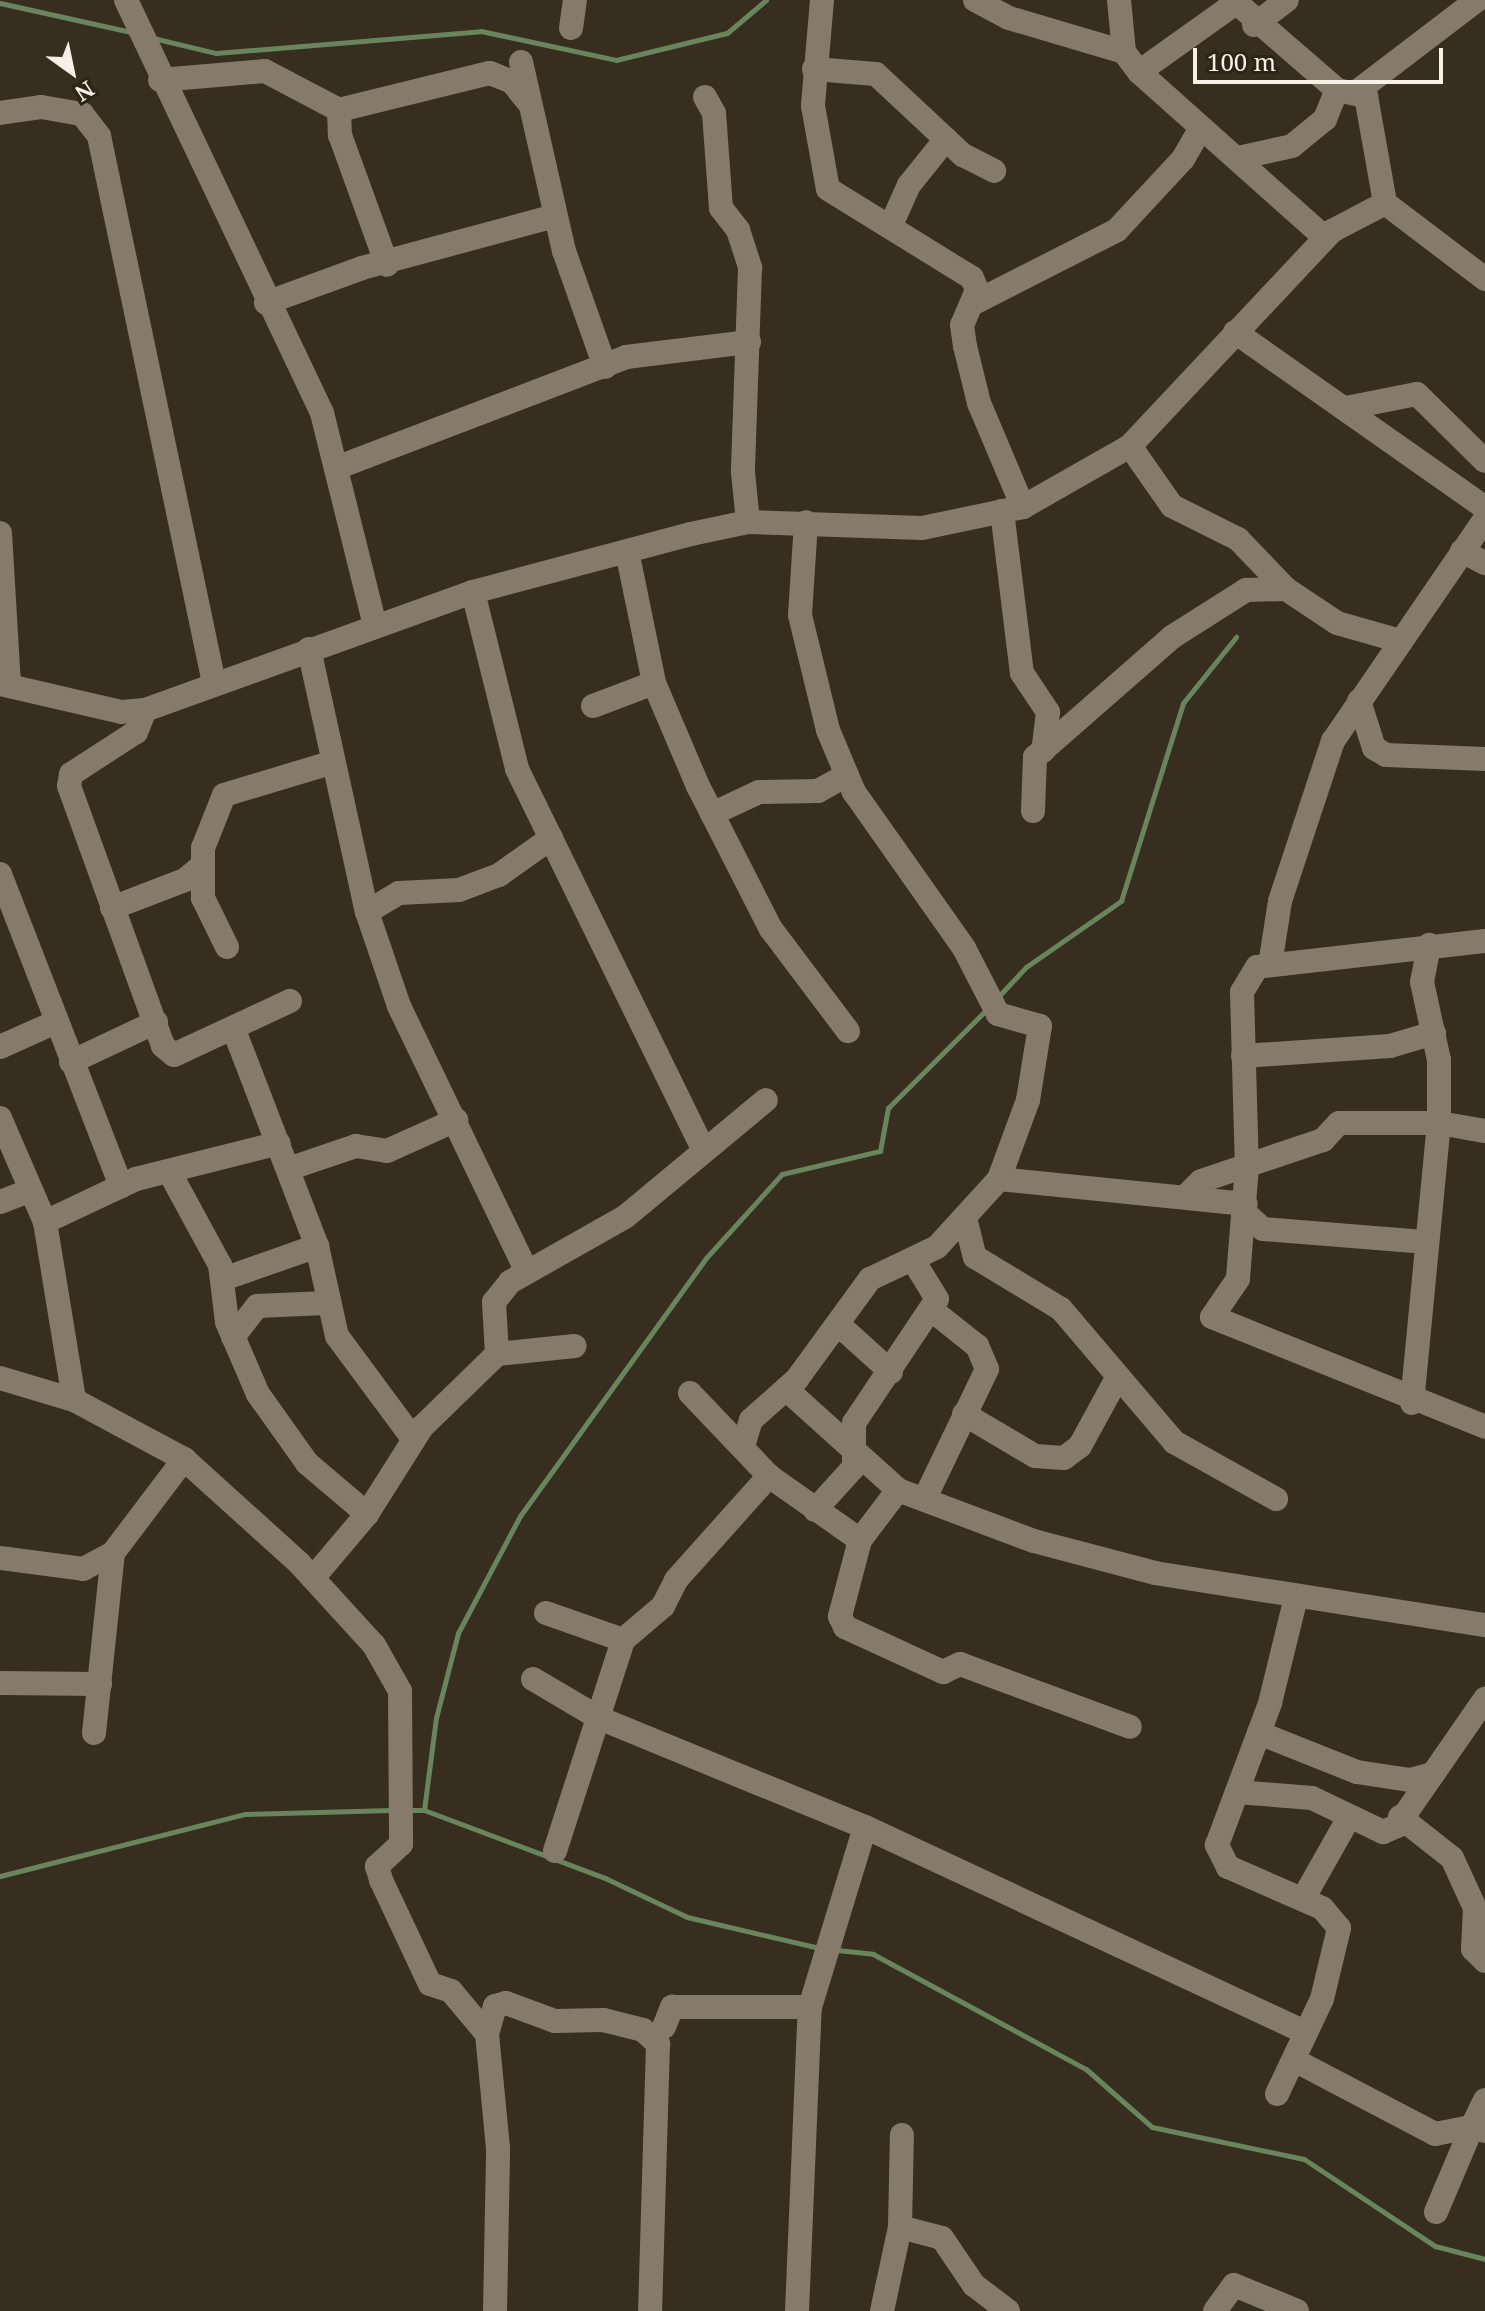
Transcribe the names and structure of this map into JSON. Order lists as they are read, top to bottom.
{
  "scale_bar": "100 m",
  "north": "bottom right"
}
